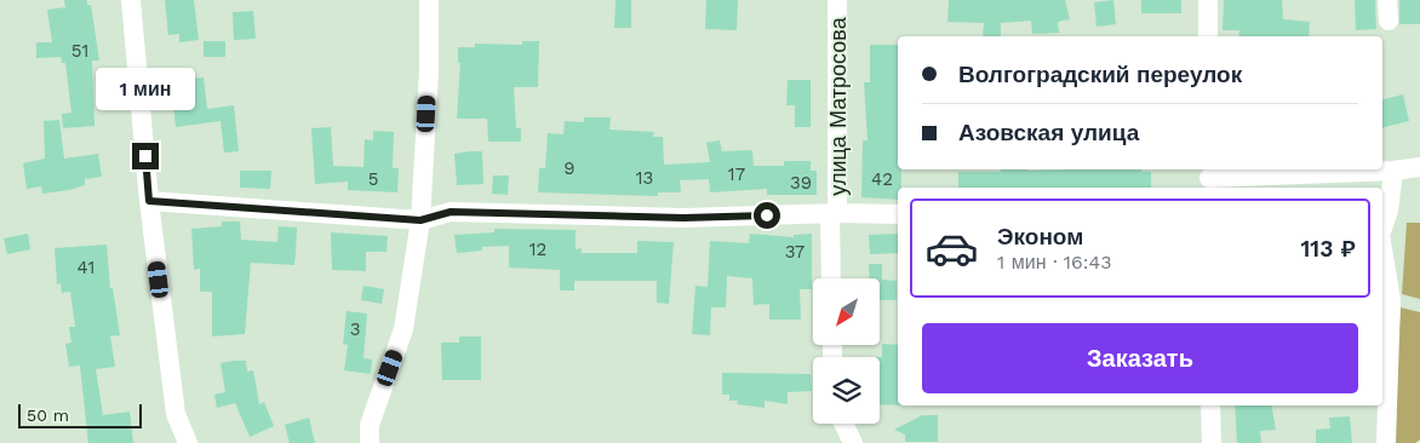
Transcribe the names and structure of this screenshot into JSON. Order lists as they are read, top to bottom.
{
  "streets": {
    "street": ["улица Матросова"]
  },
  "house_numbers": [
    "51",
    "9",
    "17",
    "13",
    "5",
    "42",
    "39",
    "12",
    "37",
    "41",
    "3"
  ],
  "scale_bar": "50 m",
  "north": "bottom left",
  "page": {
    "banner": ["Волгоградский переулок", "Азовская улица"],
    "bubble": "1 мин",
    "list": [
      {
        "name": "Эконом",
        "note": "1 мин · 16:43",
        "value": "113 ₽"
      }
    ],
    "buttons": "Заказать",
    "scale": "50 m"
  }
}
